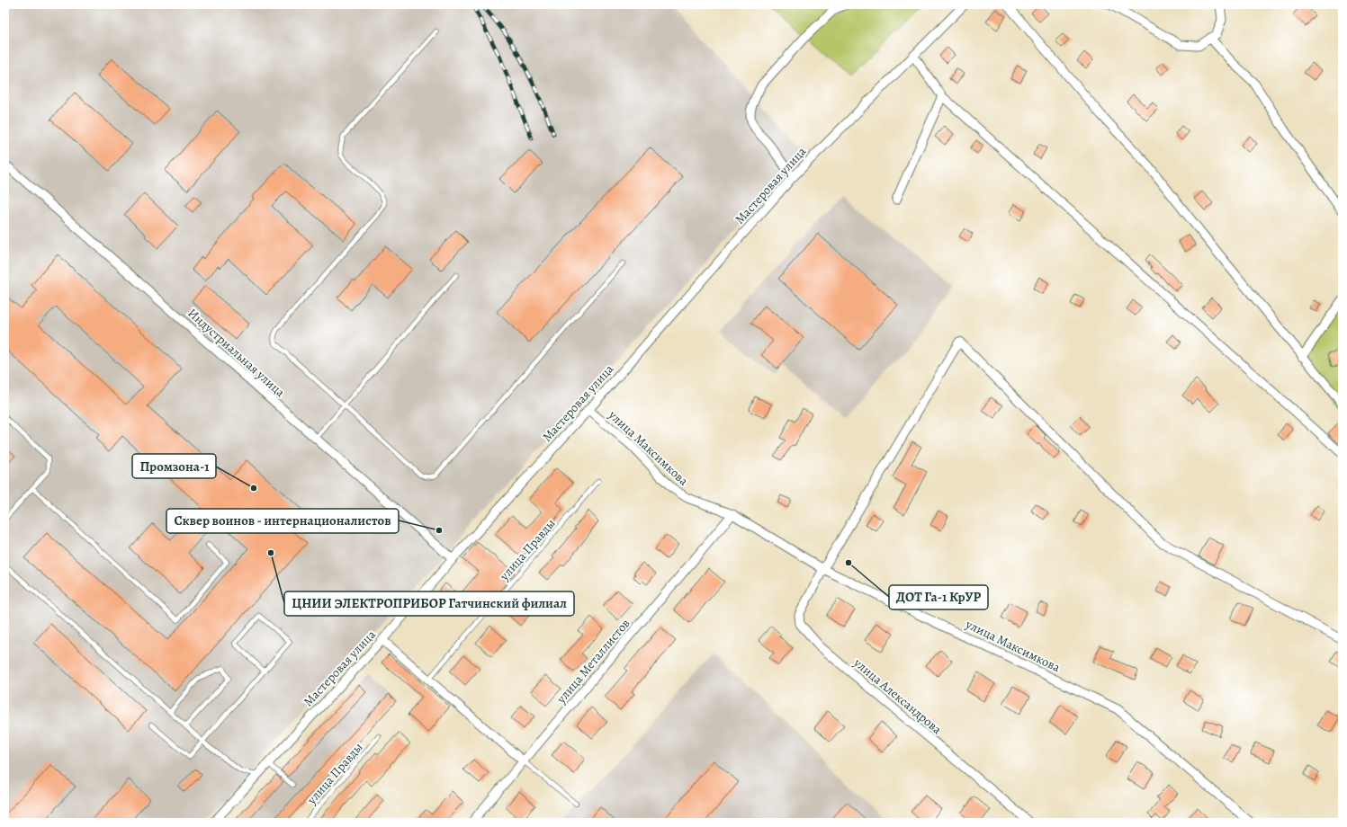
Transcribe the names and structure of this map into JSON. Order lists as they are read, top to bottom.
{
  "streets": {
    "street": [
      "Мастеровая улица",
      "Индустриальная улица",
      "улица Максимкова",
      "улица Металлистов",
      "улица Александрова"
    ],
    "lane": ["улица Правды"]
  },
  "crossings": [
    ["Мастеровая улица", "Индустриальная улица"],
    ["Мастеровая улица", "улица Максимкова"],
    ["улица Максимкова", "улица Металлистов"],
    ["улица Максимкова", "улица Александрова"]
  ],
  "places": [
    "Промзона-1",
    "Сквер воинов - интернационалистов",
    "ЦНИИ ЭЛЕКТРОПРИБОР Гатчинский филиал",
    "ДОТ Га-1 КрУР"
  ]
}
